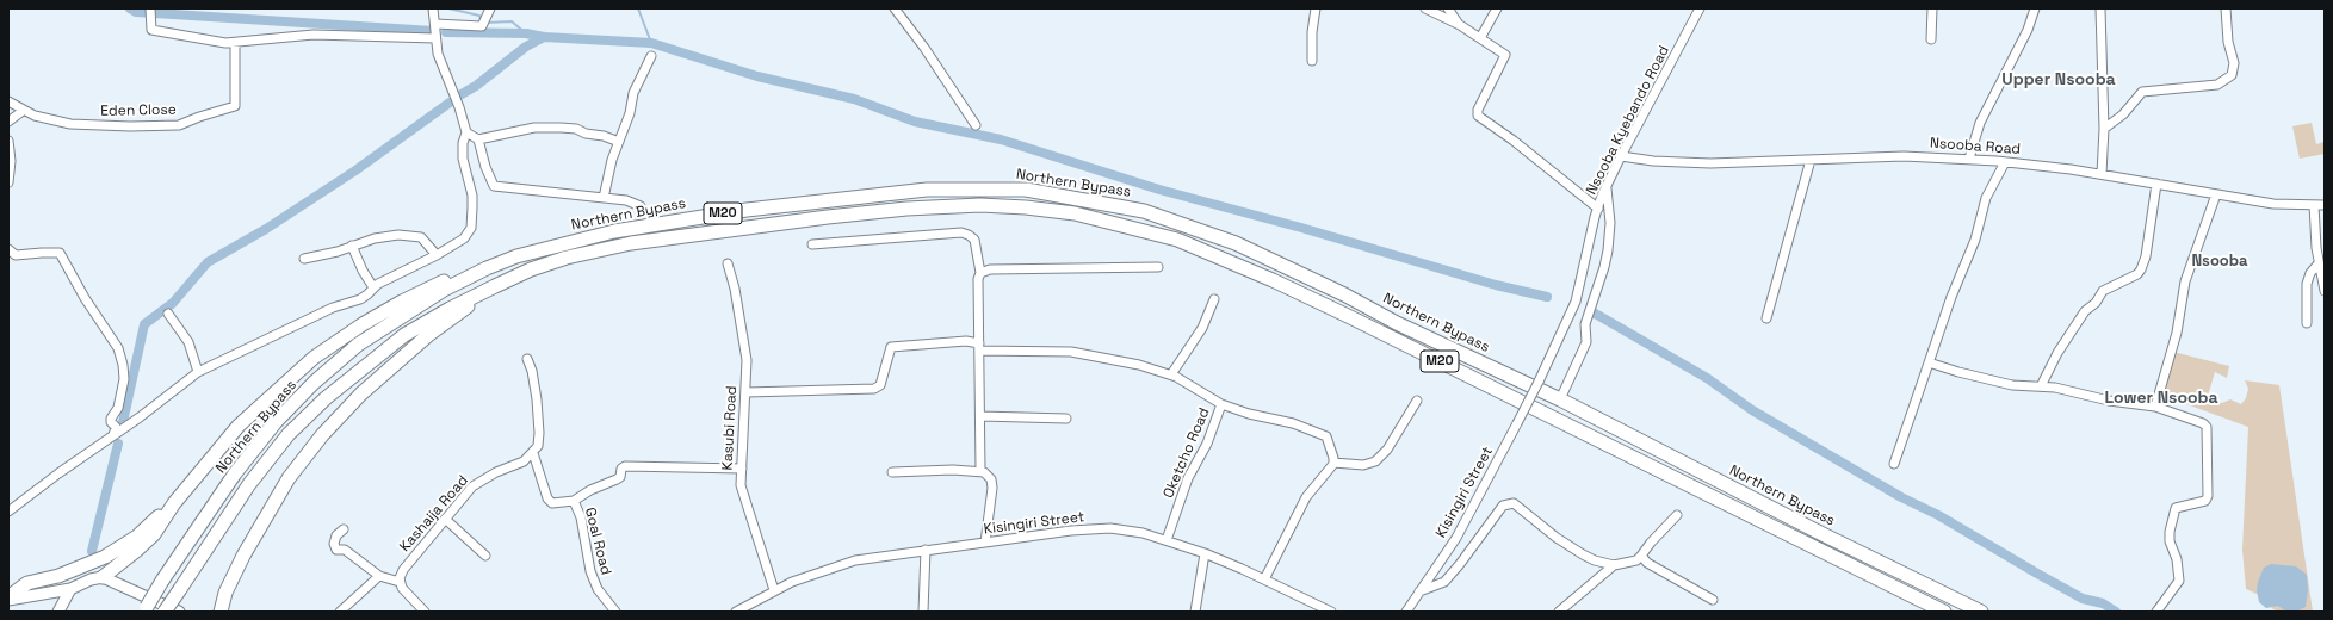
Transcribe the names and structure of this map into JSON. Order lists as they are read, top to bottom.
{
  "streets": {
    "highway": ["Northern Bypass", "M20"],
    "street": [
      "Eden Close",
      "Nsooba Kyebando Road",
      "Nsooba Road",
      "Kasubi Road",
      "Oketcho Road",
      "Kisingiri Street",
      "Kashaija Road",
      "Goal Road"
    ]
  },
  "crossings": [
    ["Nsooba Kyebando Road", "Nsooba Road"],
    ["Nsooba Kyebando Road", "Kisingiri Street"],
    ["Kasubi Road", "Kisingiri Street"],
    ["Oketcho Road", "Kisingiri Street"],
    ["Kashaija Road", "Goal Road"]
  ],
  "districts": ["Upper Nsooba", "Nsooba", "Lower Nsooba"]
}
